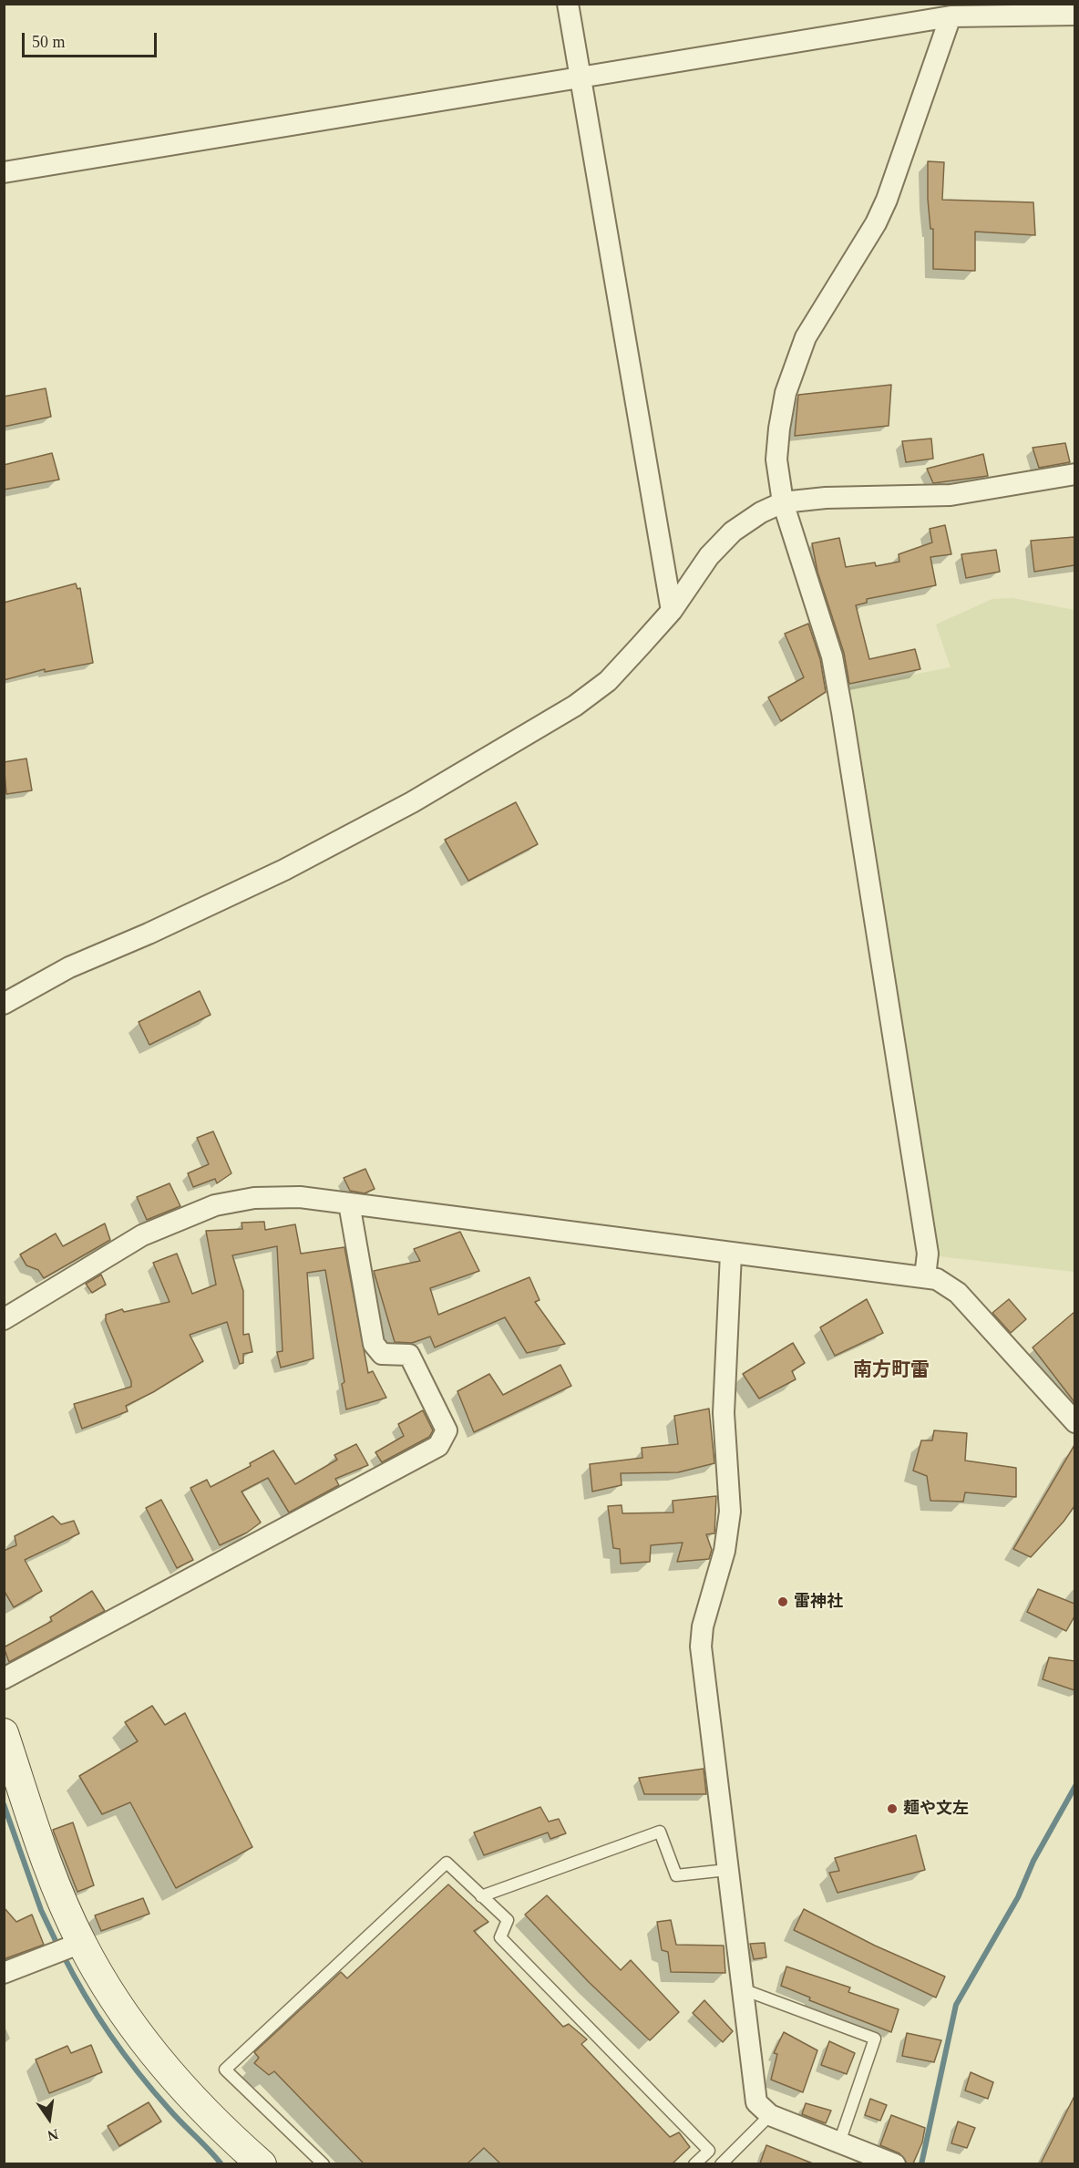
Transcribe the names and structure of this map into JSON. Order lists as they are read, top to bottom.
{
  "districts": ["南方町雷"],
  "places": ["雷神社", "麺や文左"],
  "scale_bar": "50 m",
  "north": "bottom"
}
